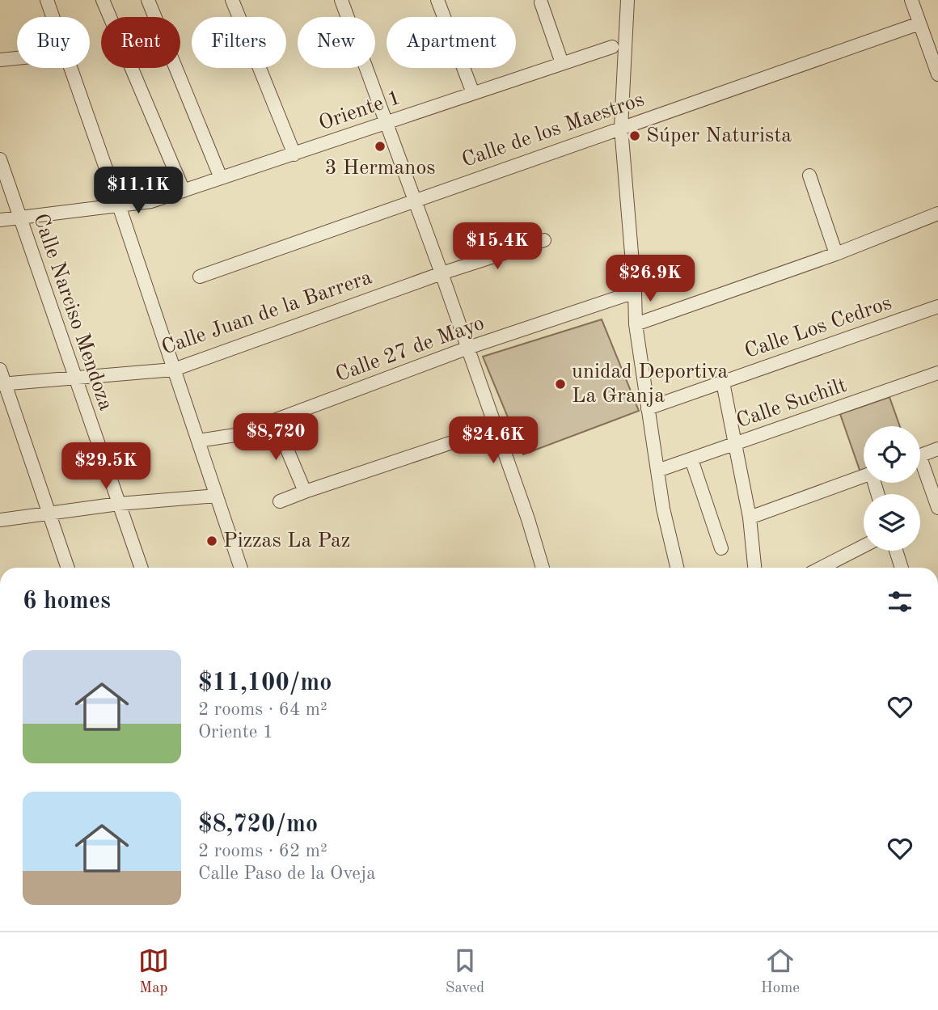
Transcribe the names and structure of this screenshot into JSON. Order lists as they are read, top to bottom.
{
  "streets": {
    "street": [
      "Oriente 1",
      "Calle de los Maestros",
      "Calle Narciso Mendoza",
      "Calle Juan de la Barrera",
      "Calle Los Cedros",
      "Calle 27 de Mayo",
      "Calle Suchilt"
    ]
  },
  "crossings": [
    ["Oriente 1", "Calle Narciso Mendoza"],
    ["Calle Narciso Mendoza", "Calle Juan de la Barrera"]
  ],
  "places": [
    "Súper Naturista",
    "3 Hermanos",
    "unidad Deportiva La Granja",
    "Pizzas La Paz"
  ],
  "page": {
    "chip": [
      "Buy",
      "Rent",
      "Filters",
      "New",
      "Apartment"
    ],
    "price": [
      "$11.1K",
      "$15.4K",
      "$26.9K",
      "$8,720",
      "$24.6K",
      "$29.5K"
    ],
    "heading": "6 homes",
    "list": [
      {
        "name": "$11,100/mo",
        "note": "2 rooms · 64 m² · Oriente 1"
      },
      {
        "name": "$8,720/mo",
        "note": "2 rooms · 62 m² · Calle Paso de la Oveja"
      }
    ],
    "tabs": ["Map", "Saved", "Home"]
  }
}
